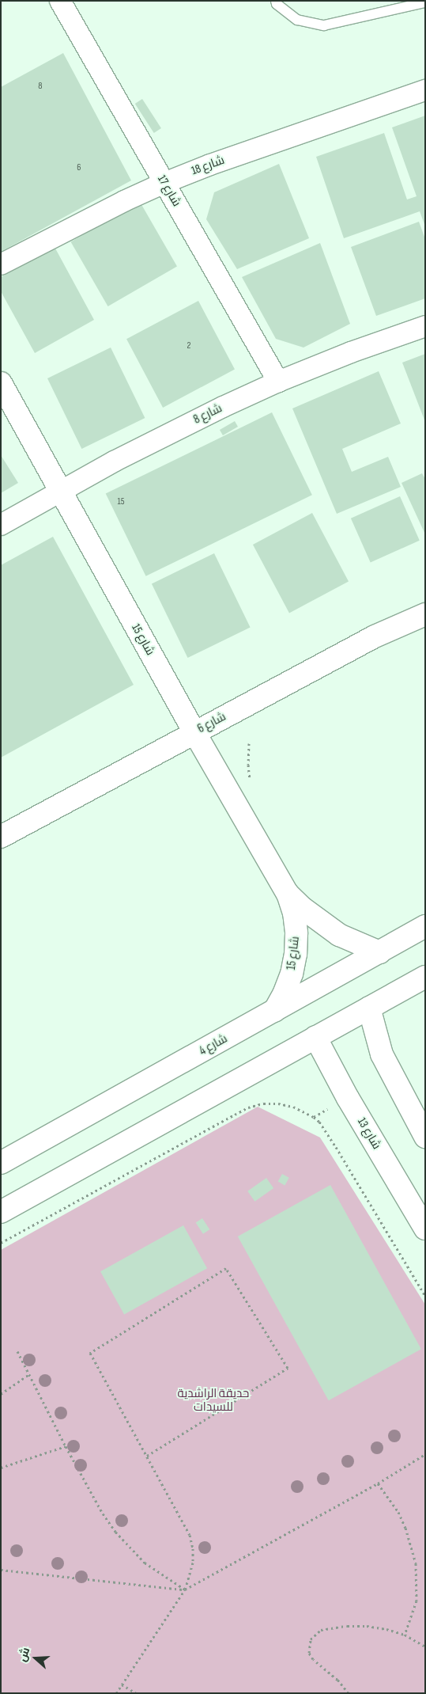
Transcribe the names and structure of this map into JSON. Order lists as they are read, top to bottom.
{
  "streets": {
    "street": [
      "شارع 18",
      "شارع 17",
      "شارع 8",
      "شارع 15",
      "شارع 6",
      "شارع 4",
      "شارع 13"
    ]
  },
  "crossings": [
    ["شارع 18", "شارع 17"],
    ["شارع 17", "شارع 8"],
    ["شارع 8", "شارع 15"],
    ["شارع 15", "شارع 6"],
    ["شارع 15", "شارع 4"]
  ],
  "parks": ["حديقة الراشدية للسيدات"],
  "house_numbers": [
    "8",
    "6",
    "2",
    "15"
  ],
  "north": "left"
}
